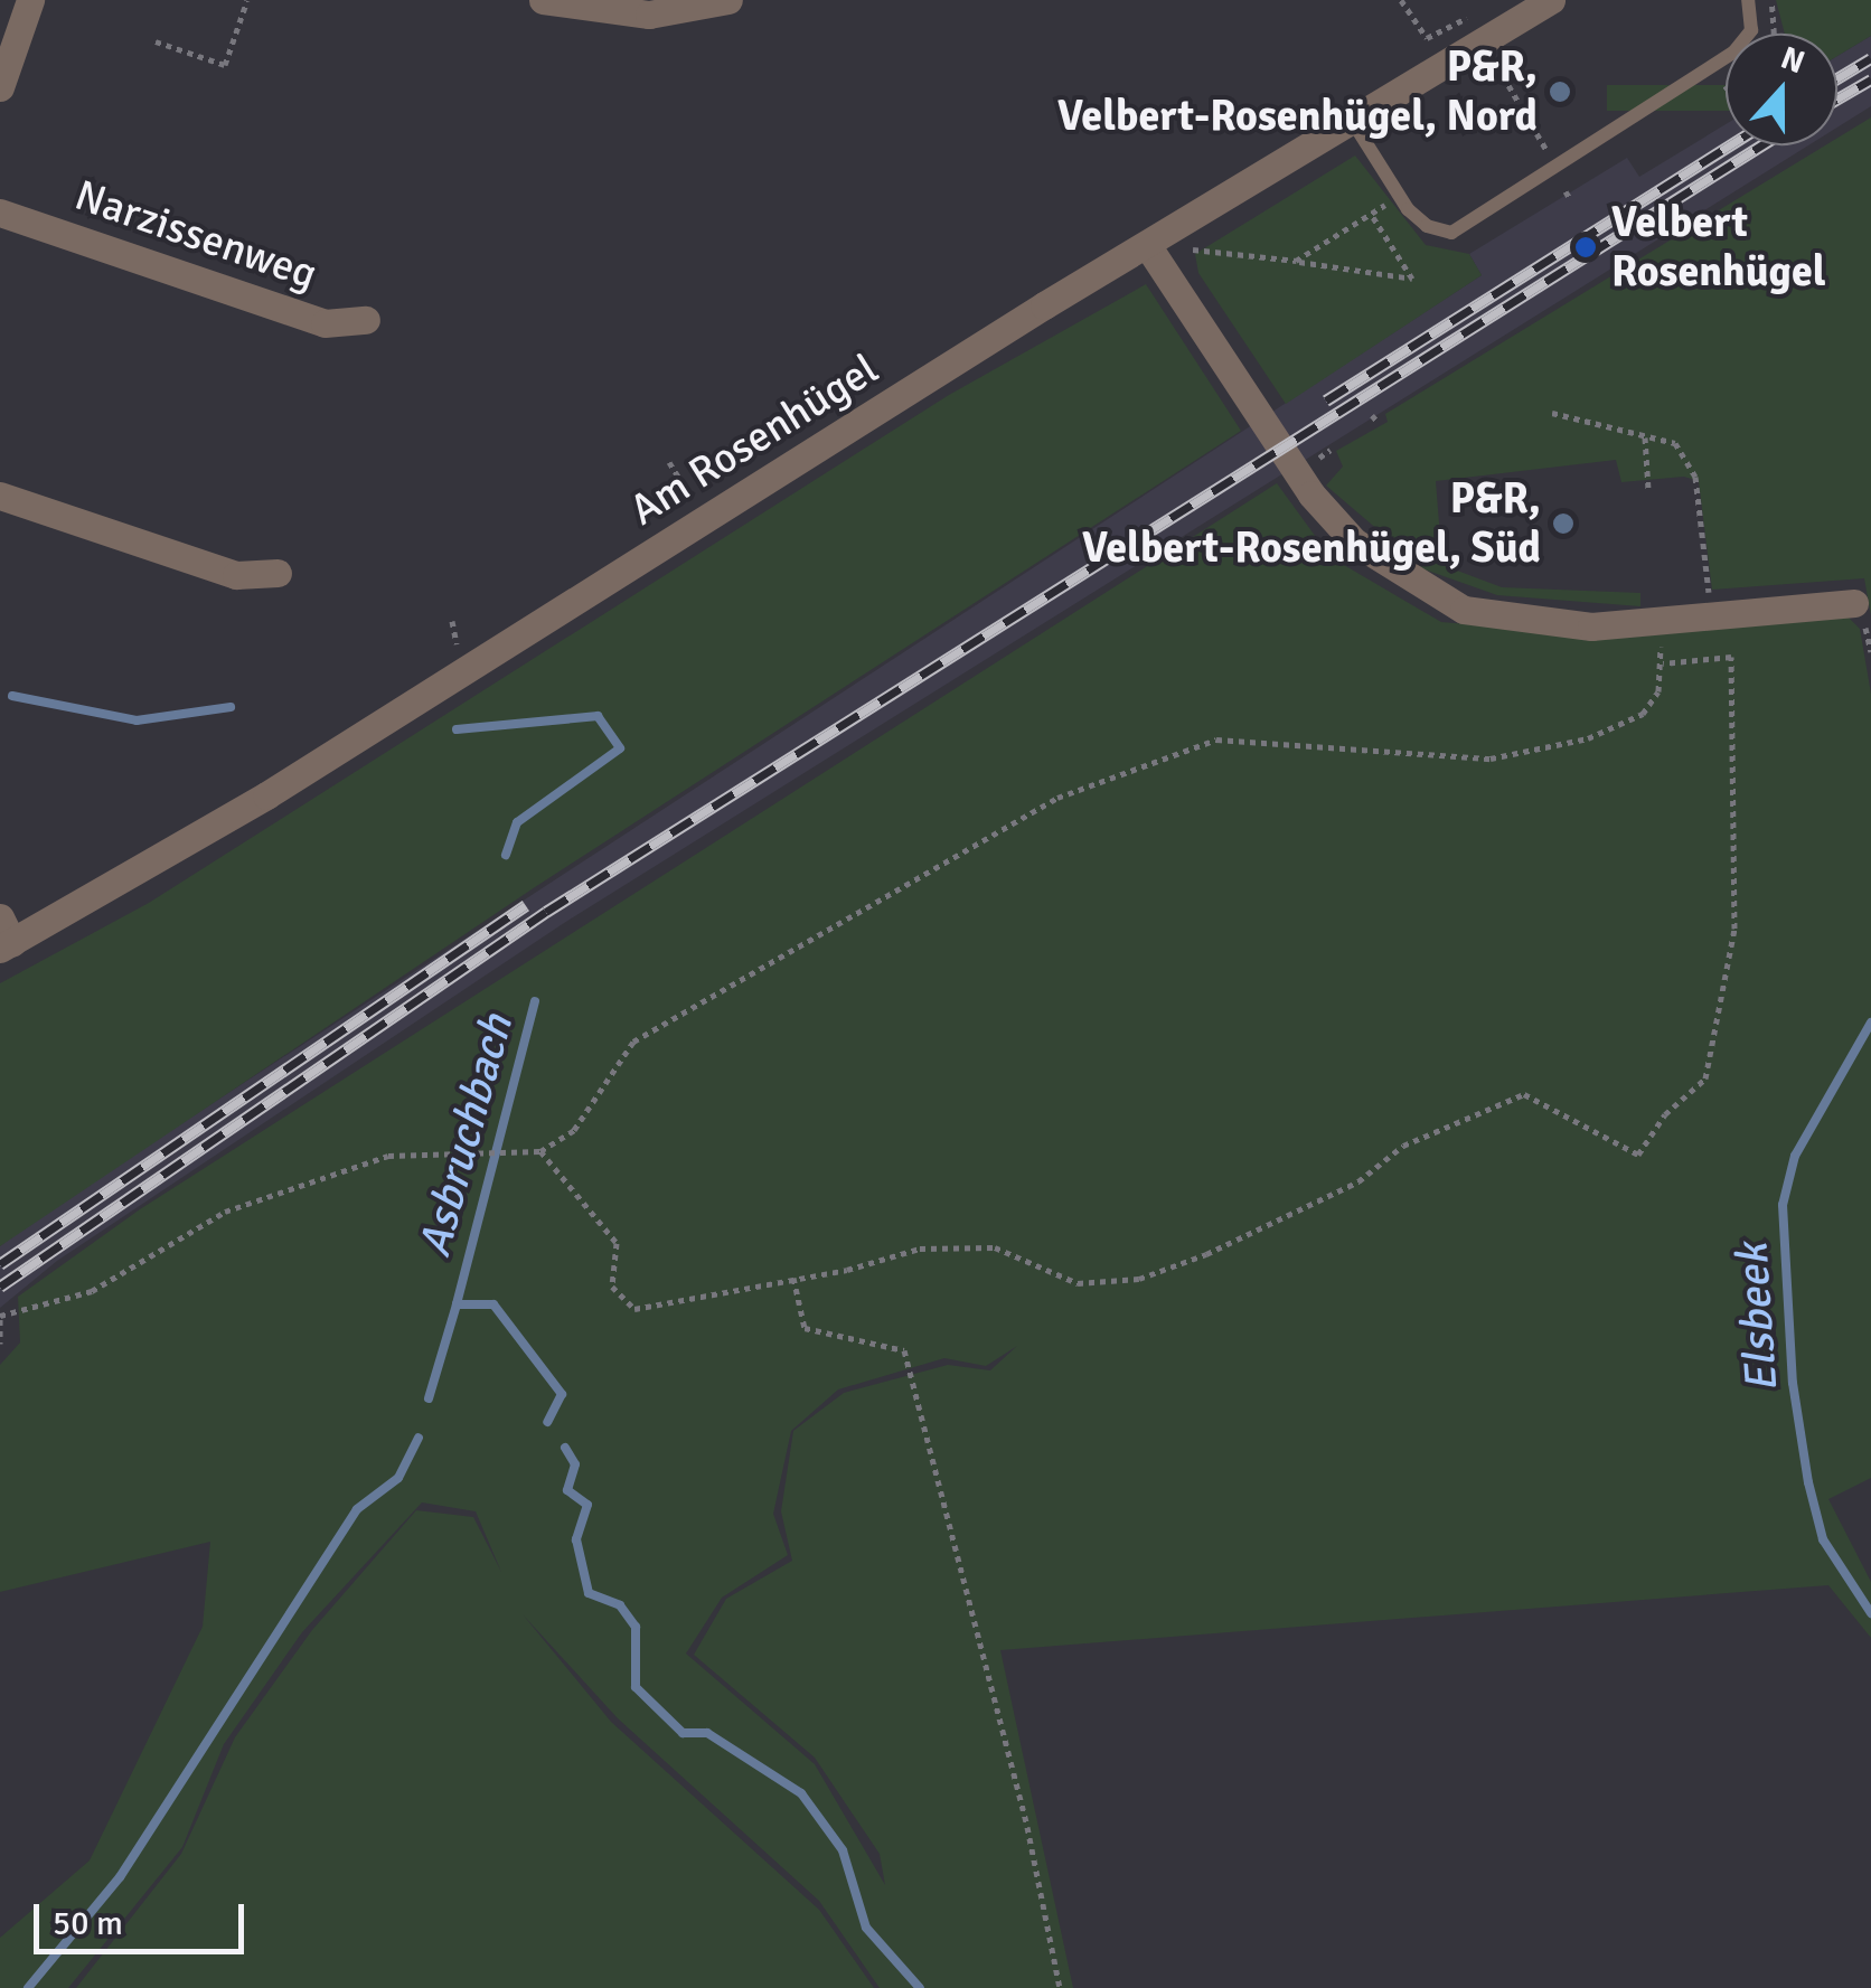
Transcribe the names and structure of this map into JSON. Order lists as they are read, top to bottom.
{
  "streets": {
    "street": ["Narzissenweg", "Am Rosenhügel"]
  },
  "water": ["Asbruchbach", "Elsbeek"],
  "places": ["P&R, Velbert-Rosenhügel, Nord", "Velbert Rosenhügel", "P&R, Velbert-Rosenhügel, Süd"],
  "scale_bar": "50 m",
  "north": "top"
}
